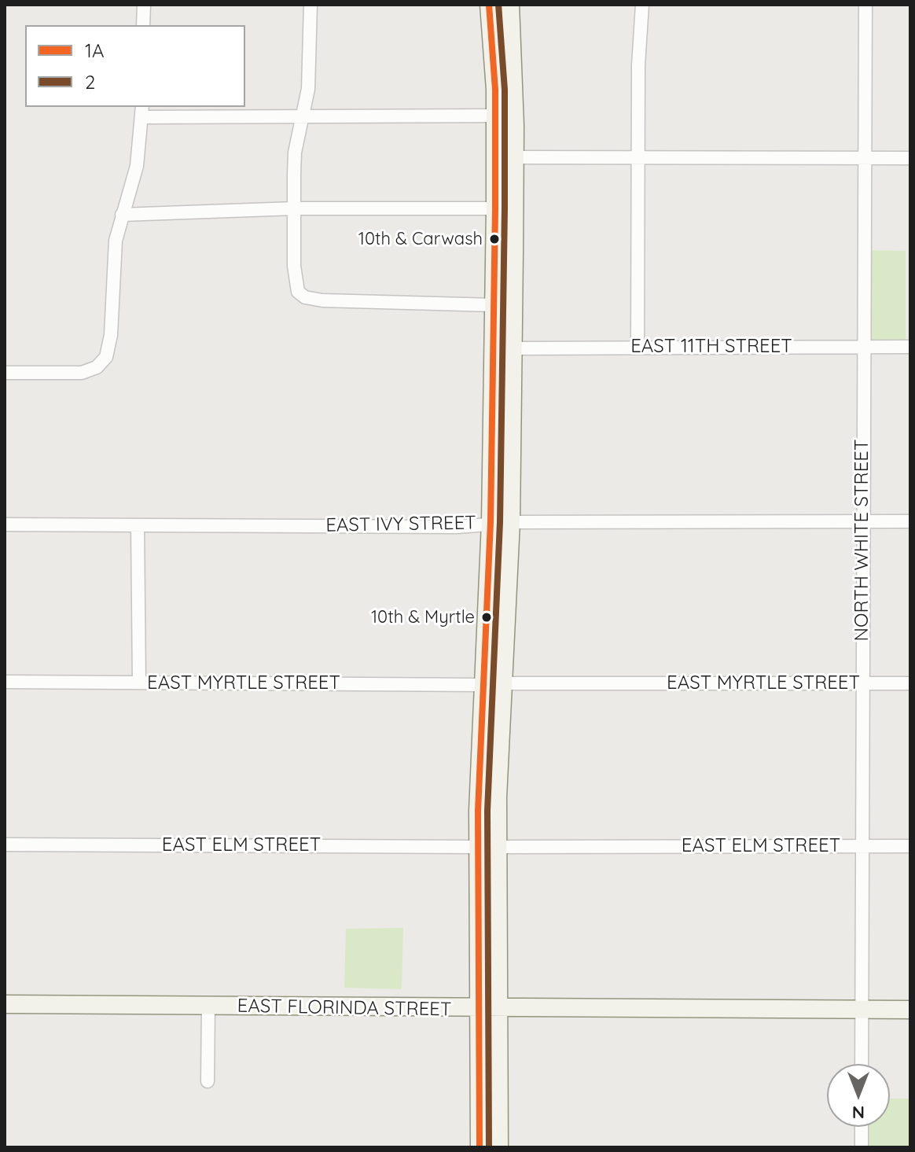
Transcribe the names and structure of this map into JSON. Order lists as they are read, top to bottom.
{
  "streets": {
    "main road": ["EAST FLORINDA STREET"],
    "street": [
      "EAST 11TH STREET",
      "EAST IVY STREET",
      "NORTH WHITE STREET",
      "EAST MYRTLE STREET",
      "EAST ELM STREET"
    ]
  },
  "crossings": [
    ["EAST 11TH STREET", "NORTH WHITE STREET"],
    ["EAST IVY STREET", "NORTH WHITE STREET"],
    ["NORTH WHITE STREET", "EAST MYRTLE STREET"],
    ["NORTH WHITE STREET", "EAST ELM STREET"],
    ["NORTH WHITE STREET", "EAST FLORINDA STREET"]
  ],
  "places": ["10th & Carwash", "10th & Myrtle"],
  "lines": ["transit line 1A", "transit line 2"],
  "legend": ["1A", "2"],
  "north": "bottom"
}
